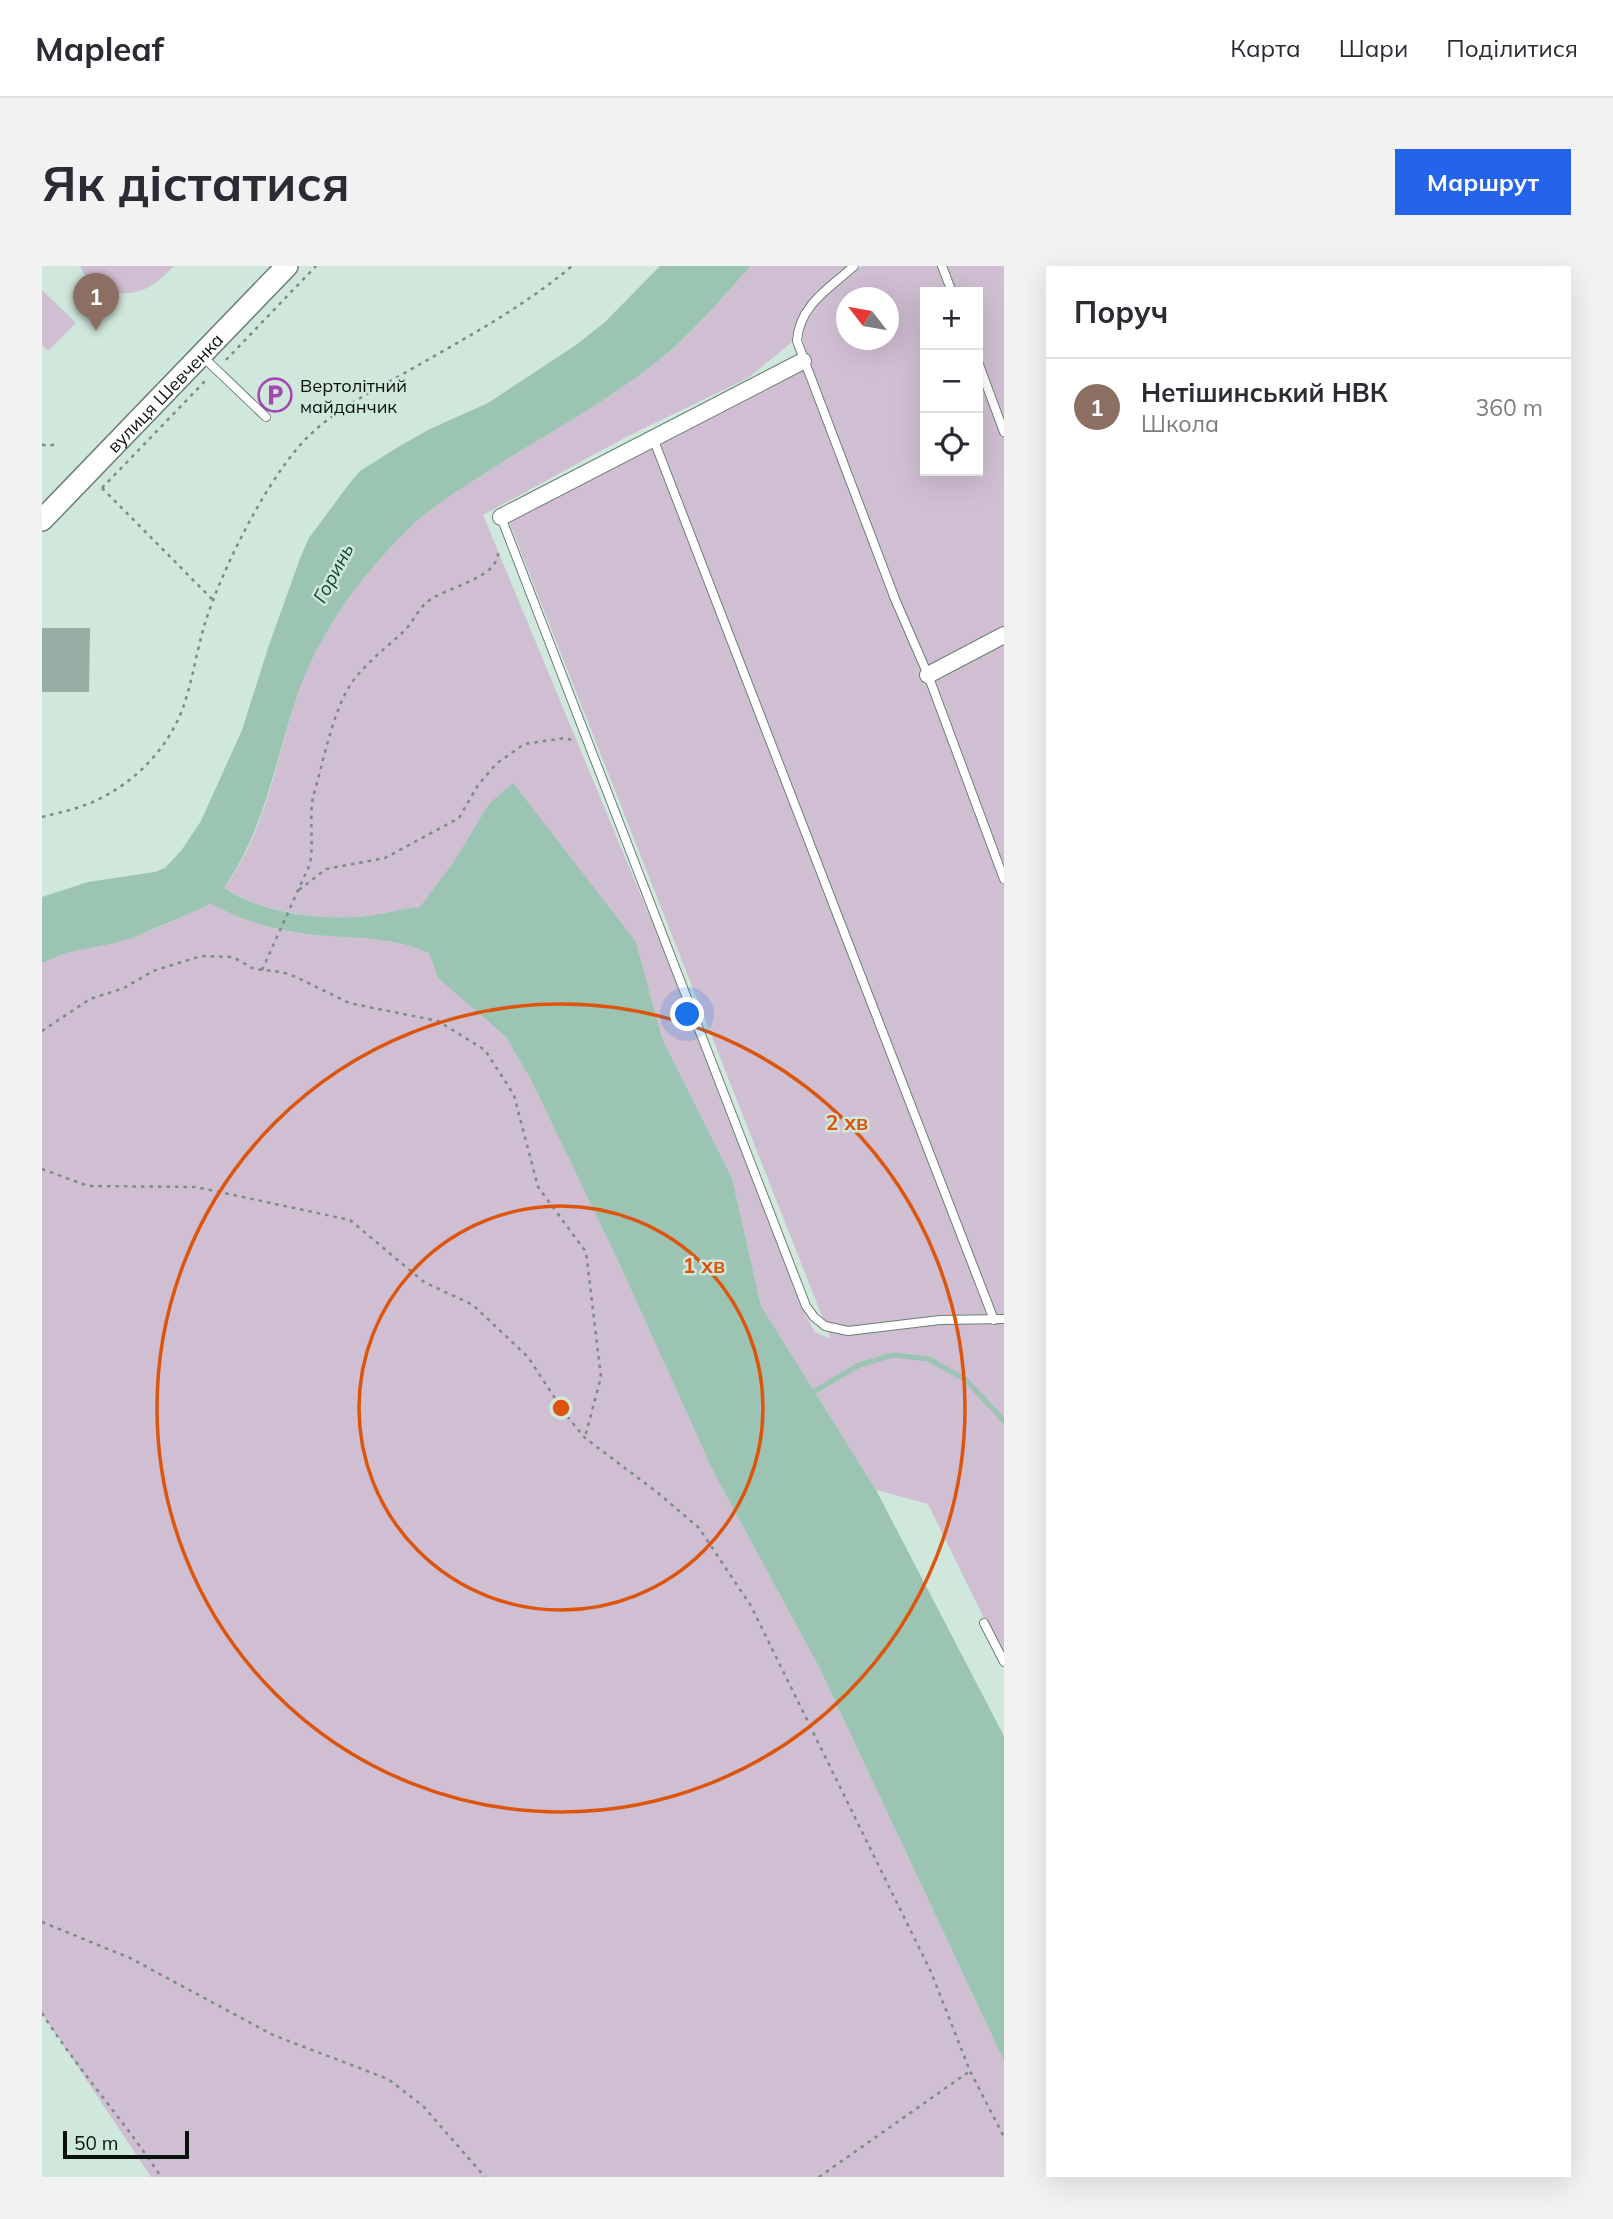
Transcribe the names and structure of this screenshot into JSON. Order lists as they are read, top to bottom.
{
  "streets": {
    "street": ["вулиця Шевченка"]
  },
  "water": ["Горинь"],
  "places": {
    "parking": ["Вертолітний майданчик"]
  },
  "scale_bar": "50 m",
  "north": "top left",
  "page": {
    "header": "Mapleaf",
    "nav": ["Карта", "Шари", "Поділитися"],
    "buttons": "Маршрут",
    "title": "Як дістатися",
    "heading": "Поруч",
    "pins": "1",
    "map_buttons": ["+", "−"],
    "list": [
      {
        "mark": "1",
        "name": "Нетішинський НВК",
        "note": "Школа",
        "value": "360 m"
      }
    ],
    "scale": "50 m"
  },
  "rings": ["2 хв", "1 хв"]
}
